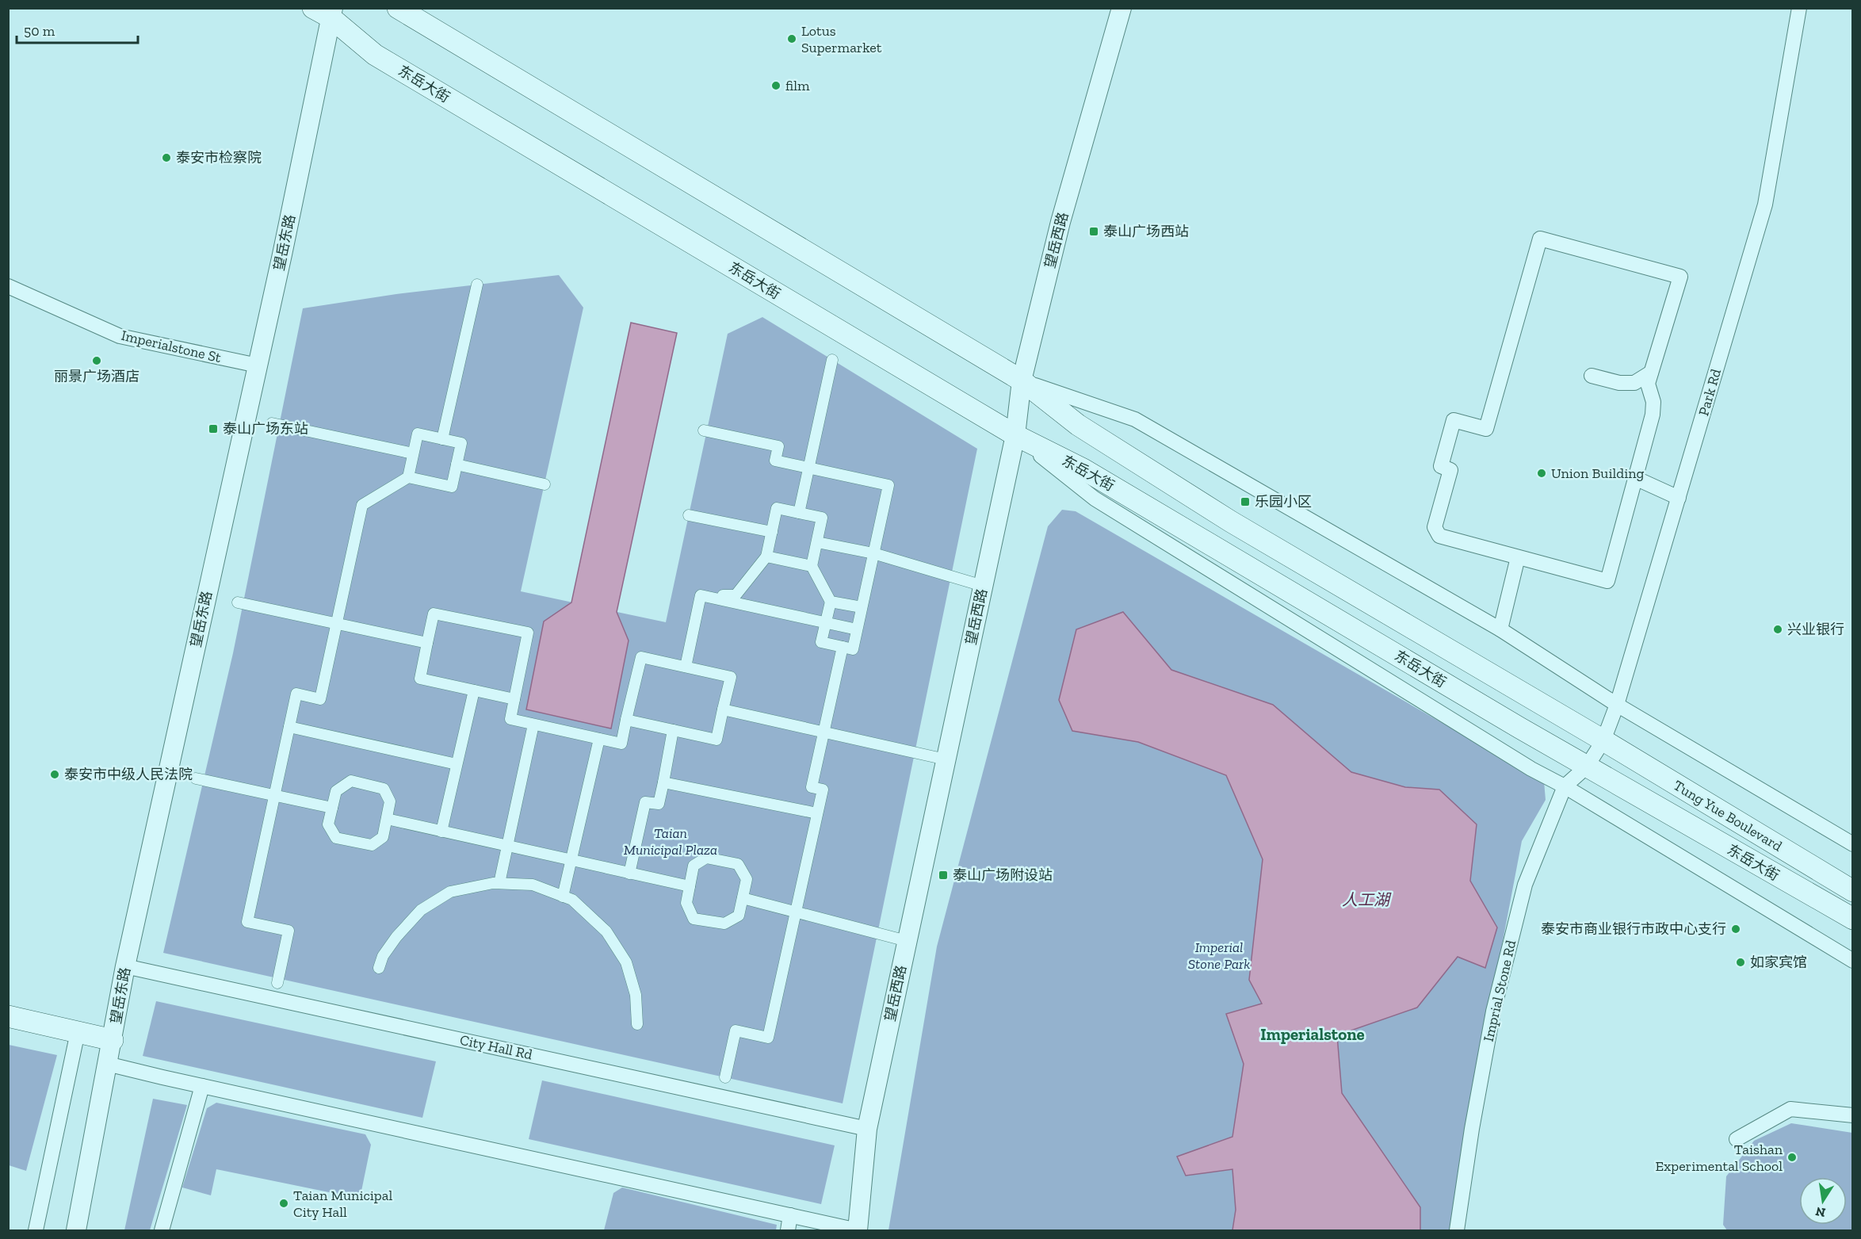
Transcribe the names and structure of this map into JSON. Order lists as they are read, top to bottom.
{
  "streets": {
    "main road": ["东岳大街", "Tung Yue Boulevard"],
    "street": [
      "望岳西路",
      "望岳东路",
      "Imperialstone St",
      "Park Rd",
      "Imprial Stone Rd",
      "City Hall Rd"
    ]
  },
  "crossings": [
    ["东岳大街", "望岳西路"],
    ["东岳大街", "望岳东路"],
    ["东岳大街", "Park Rd"],
    ["东岳大街", "Imprial Stone Rd"],
    ["望岳西路", "City Hall Rd"],
    ["望岳东路", "Imperialstone St"],
    ["望岳东路", "City Hall Rd"],
    ["Park Rd", "Tung Yue Boulevard"],
    ["Park Rd", "Imprial Stone Rd"]
  ],
  "districts": ["Imperialstone"],
  "water": ["人工湖"],
  "parks": ["Taian Municipal Plaza", "Imperial Stone Park"],
  "places": {
    "other": [
      "Lotus Supermarket",
      "film",
      "泰安市检察院",
      "丽景广场酒店",
      "Union Building",
      "兴业银行",
      "泰安市中级人民法院",
      "泰安市商业银行市政中心支行",
      "如家宾馆",
      "Taishan Experimental School",
      "Taian Municipal City Hall"
    ],
    "transit": [
      "泰山广场西站",
      "泰山广场东站",
      "乐园小区",
      "泰山广场附设站"
    ]
  },
  "scale_bar": "50 m",
  "north": "bottom"
}
